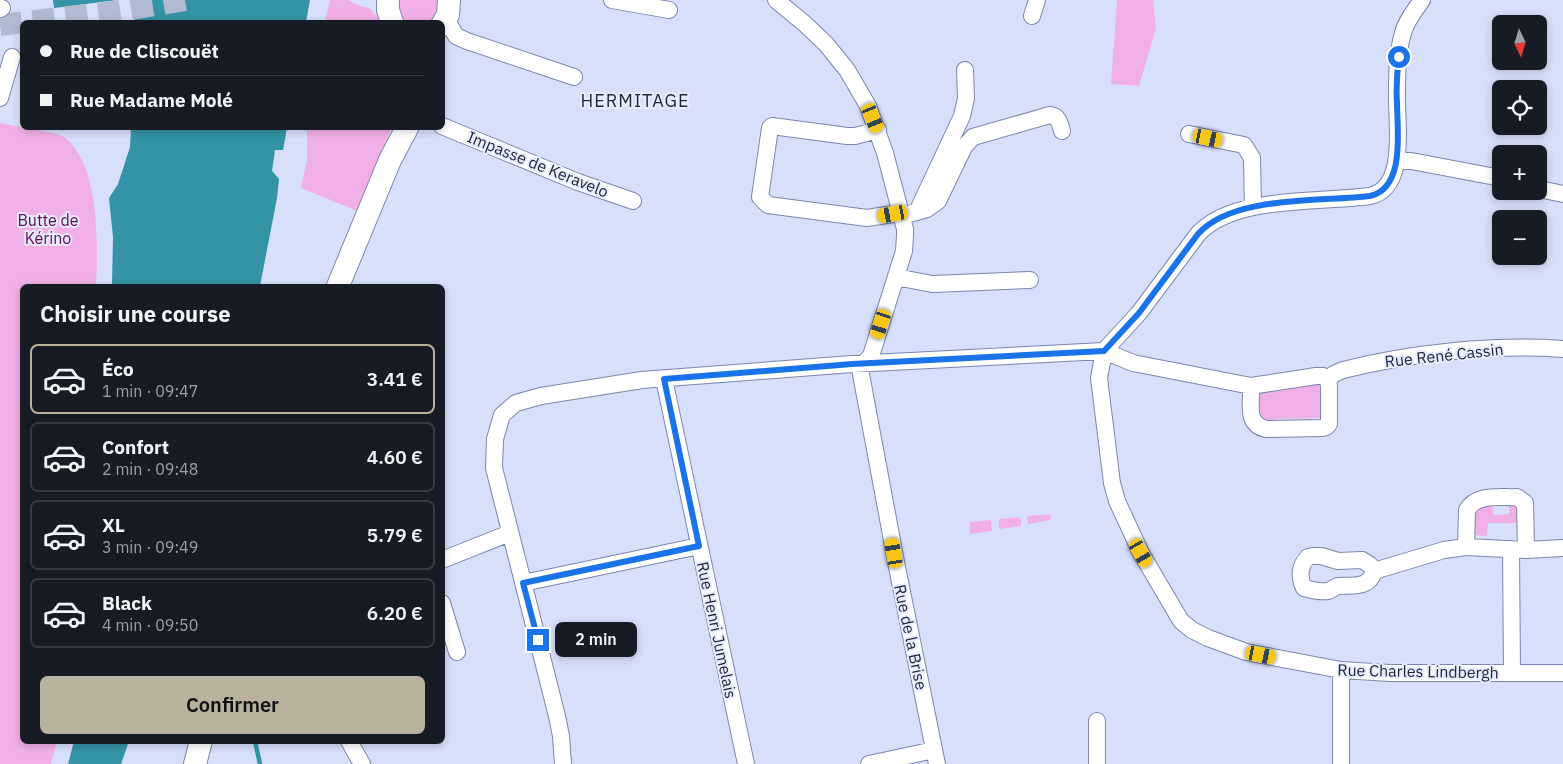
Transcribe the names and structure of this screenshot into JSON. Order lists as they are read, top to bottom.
{
  "streets": {
    "street": [
      "Impasse de Keravelo",
      "Rue René Cassin",
      "Rue Henri Jumelais",
      "Rue de la Brise",
      "Rue Charles Lindbergh"
    ]
  },
  "crossings": [
    ["Rue René Cassin", "Rue Charles Lindbergh"]
  ],
  "districts": ["HERMITAGE"],
  "parks": ["Butte de Kérino"],
  "north": "bottom",
  "page": {
    "map_buttons": ["+", "−"],
    "banner": ["Rue de Cliscouët", "Rue Madame Molé"],
    "heading": "Choisir une course",
    "list": [
      {
        "name": "Éco",
        "note": "1 min · 09:47",
        "value": "3.41 €"
      },
      {
        "name": "Confort",
        "note": "2 min · 09:48",
        "value": "4.60 €"
      },
      {
        "name": "XL",
        "note": "3 min · 09:49",
        "value": "5.79 €"
      },
      {
        "name": "Black",
        "note": "4 min · 09:50",
        "value": "6.20 €"
      }
    ],
    "bubble": "2 min",
    "buttons": "Confirmer"
  }
}
